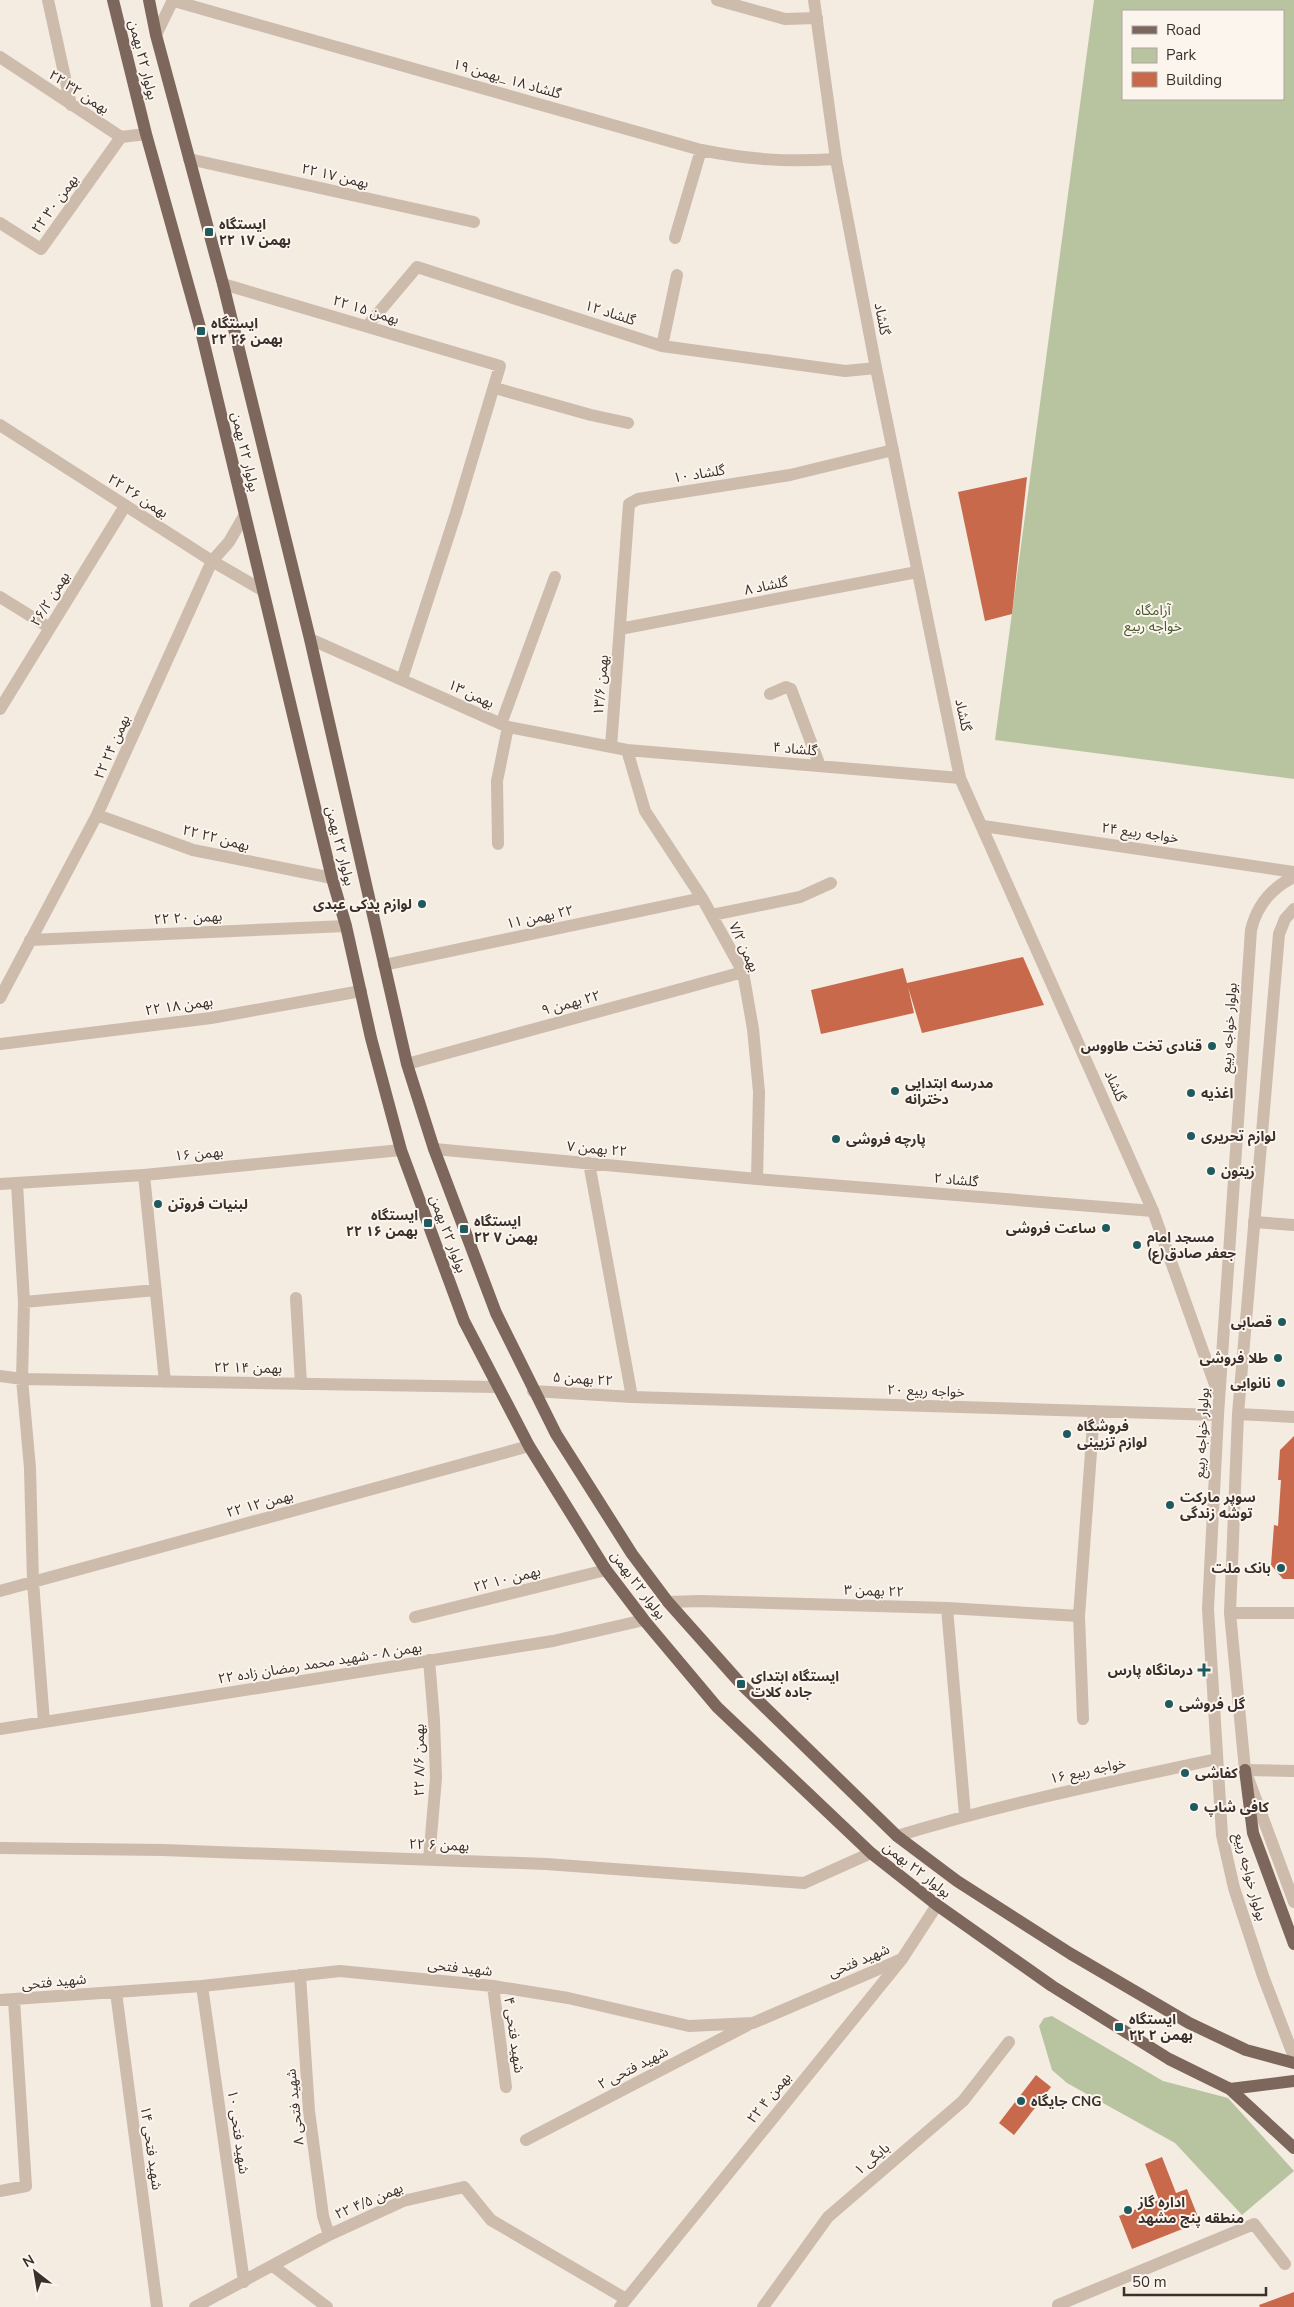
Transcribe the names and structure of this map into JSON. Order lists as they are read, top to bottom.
{
  "streets": {
    "main road": ["بولوار ۲۲ بهمن"],
    "street": [
      "گلشاد ۱۸ _بهمن ۱۹",
      "۲۲ بهمن ۳۲",
      "۲۲ بهمن ۱۷",
      "۲۲ بهمن ۳۰",
      "۲۲ بهمن ۱۵",
      "گلشاد ۱۲",
      "گلشاد",
      "گلشاد ۱۰",
      "۲۲ بهمن ۲۶",
      "گلشاد ۸",
      "بهمن ۲۶/۲",
      "بهمن ۱۳/۶",
      "بهمن ۱۳",
      "۲۲ بهمن ۲۴",
      "گلشاد ۴",
      "خواجه ربیع ۲۴",
      "۲۲ بهمن ۲۲",
      "٢٢ بهمن ١١",
      "۲۲ بهمن ۲۰",
      "بهمن ۷/۲",
      "٢٢ بهمن ۹",
      "۲۲ بهمن ۱۸",
      "بولوار خواجه ربیع",
      "٢٢ بهمن ٧",
      "بهمن ۱۶",
      "گلشاد ۲",
      "۲۲ بهمن ۱۴",
      "٢٢ بهمن ۵",
      "خواجه ربیع ۲۰",
      "۲۲ بهمن ۱۲",
      "۲۲ بهمن ۱۰",
      "٢٢ بهمن ۳",
      "۲۲ بهمن ۸ - شهید محمد رمضان زاده",
      "۲۲ بهمن ۸/۶",
      "خواجه ربیع ۱۶",
      "۲۲ بهمن ۶",
      "شهید فتحی",
      "شهید فتحی ۴",
      "شهید فتحی ۲",
      "۲۲ بهمن ۴",
      "شهید فتحی ۸",
      "شهید فتحی ۱۰",
      "شهید فتحی ۱۴",
      "بایگی ۱",
      "۲۲ بهمن ۴/۵"
    ]
  },
  "crossings": [
    ["بولوار ۲۲ بهمن", "۲۲ بهمن ۱۷"],
    ["بولوار ۲۲ بهمن", "۲۲ بهمن ۱۵"],
    ["بولوار ۲۲ بهمن", "۲۲ بهمن ۲۶"],
    ["بولوار ۲۲ بهمن", "بهمن ۱۳"],
    ["بولوار ۲۲ بهمن", "۲۲ بهمن ۲۲"],
    ["بولوار ۲۲ بهمن", "٢٢ بهمن ١١"],
    ["بولوار ۲۲ بهمن", "۲۲ بهمن ۲۰"],
    ["بولوار ۲۲ بهمن", "٢٢ بهمن ۹"],
    ["بولوار ۲۲ بهمن", "۲۲ بهمن ۱۸"],
    ["بولوار ۲۲ بهمن", "٢٢ بهمن ٧"],
    ["بولوار ۲۲ بهمن", "بهمن ۱۶"],
    ["بولوار ۲۲ بهمن", "۲۲ بهمن ۱۴"],
    ["بولوار ۲۲ بهمن", "٢٢ بهمن ۵"],
    ["بولوار ۲۲ بهمن", "۲۲ بهمن ۱۲"],
    ["بولوار ۲۲ بهمن", "۲۲ بهمن ۱۰"],
    ["بولوار ۲۲ بهمن", "٢٢ بهمن ۳"],
    ["بولوار ۲۲ بهمن", "۲۲ بهمن ۸ - شهید محمد رمضان زاده"],
    ["بولوار ۲۲ بهمن", "خواجه ربیع ۱۶"],
    ["بولوار ۲۲ بهمن", "۲۲ بهمن ۶"],
    ["بولوار ۲۲ بهمن", "۲۲ بهمن ۴"],
    ["گلشاد ۱۸ _بهمن ۱۹", "گلشاد"],
    ["۲۲ بهمن ۳۲", "۲۲ بهمن ۳۰"],
    ["۲۲ بهمن ۱۵", "گلشاد ۱۲"],
    ["گلشاد ۱۲", "گلشاد"],
    ["گلشاد", "گلشاد ۱۰"],
    ["گلشاد", "گلشاد ۸"],
    ["گلشاد", "گلشاد ۴"],
    ["گلشاد", "خواجه ربیع ۲۴"],
    ["گلشاد", "بولوار خواجه ربیع"],
    ["گلشاد", "گلشاد ۲"],
    ["گلشاد ۱۰", "گلشاد ۸"],
    ["گلشاد ۱۰", "بهمن ۱۳/۶"],
    ["۲۲ بهمن ۲۶", "بهمن ۲۶/۲"],
    ["۲۲ بهمن ۲۶", "۲۲ بهمن ۲۴"],
    ["گلشاد ۸", "بهمن ۱۳/۶"],
    ["بهمن ۱۳/۶", "بهمن ۱۳"],
    ["بهمن ۱۳", "گلشاد ۴"],
    ["بهمن ۱۳", "بهمن ۷/۲"],
    ["۲۲ بهمن ۲۴", "۲۲ بهمن ۲۲"],
    ["۲۲ بهمن ۲۴", "۲۲ بهمن ۲۰"],
    ["گلشاد ۴", "بهمن ۷/۲"],
    ["٢٢ بهمن ١١", "بهمن ۷/۲"],
    ["بهمن ۷/۲", "٢٢ بهمن ۹"],
    ["بهمن ۷/۲", "٢٢ بهمن ٧"],
    ["بهمن ۷/۲", "گلشاد ۲"],
    ["بولوار خواجه ربیع", "خواجه ربیع ۲۰"],
    ["بولوار خواجه ربیع", "خواجه ربیع ۱۶"],
    ["٢٢ بهمن ٧", "گلشاد ۲"],
    ["٢٢ بهمن ۵", "خواجه ربیع ۲۰"],
    ["۲۲ بهمن ۸ - شهید محمد رمضان زاده", "۲۲ بهمن ۸/۶"],
    ["۲۲ بهمن ۸/۶", "۲۲ بهمن ۶"],
    ["شهید فتحی", "شهید فتحی ۴"],
    ["شهید فتحی", "شهید فتحی ۲"],
    ["شهید فتحی", "۲۲ بهمن ۴"],
    ["شهید فتحی", "شهید فتحی ۸"],
    ["شهید فتحی", "شهید فتحی ۱۰"],
    ["شهید فتحی", "شهید فتحی ۱۴"],
    ["۲۲ بهمن ۴", "۲۲ بهمن ۴/۵"],
    ["شهید فتحی ۸", "۲۲ بهمن ۴/۵"],
    ["شهید فتحی ۱۰", "۲۲ بهمن ۴/۵"]
  ],
  "parks": ["آرامگاه خواجه ربیع"],
  "places": {
    "transit": [
      "ایستگاه ۲۲ بهمن ۱۷",
      "ایستگاه ۲۲ بهمن ۲۶",
      "ایستگاه ۲۲ بهمن ۱۶",
      "ایستگاه ۲۲ بهمن ۷",
      "ایستگاه ابتدای جاده کلات",
      "ایستگاه ۲۲ بهمن ۲"
    ],
    "other": [
      "لوازم یدکی عبدی",
      "قنادی تخت طاووس",
      "مدرسه ابتدایی دخترانه",
      "اغذیه",
      "لوازم تحریری",
      "پارچه فروشی",
      "زیتون",
      "لبنیات فروتن",
      "ساعت فروشی",
      "مسجد امام جعفر صادق(ع)",
      "قصابی",
      "طلا فروشی",
      "نانوایی",
      "فروشگاه لوازم تزیینی",
      "سوپر مارکت توشه زندگی",
      "بانک ملت",
      "گل فروشی",
      "کفاشی",
      "کافی شاپ",
      "جایگاه CNG",
      "اداره گاز منطقه پنج مشهد"
    ],
    "health": ["درمانگاه پارس"]
  },
  "legend": ["Road", "Park", "Building"],
  "scale_bar": "50 m",
  "north": "top left"
}
